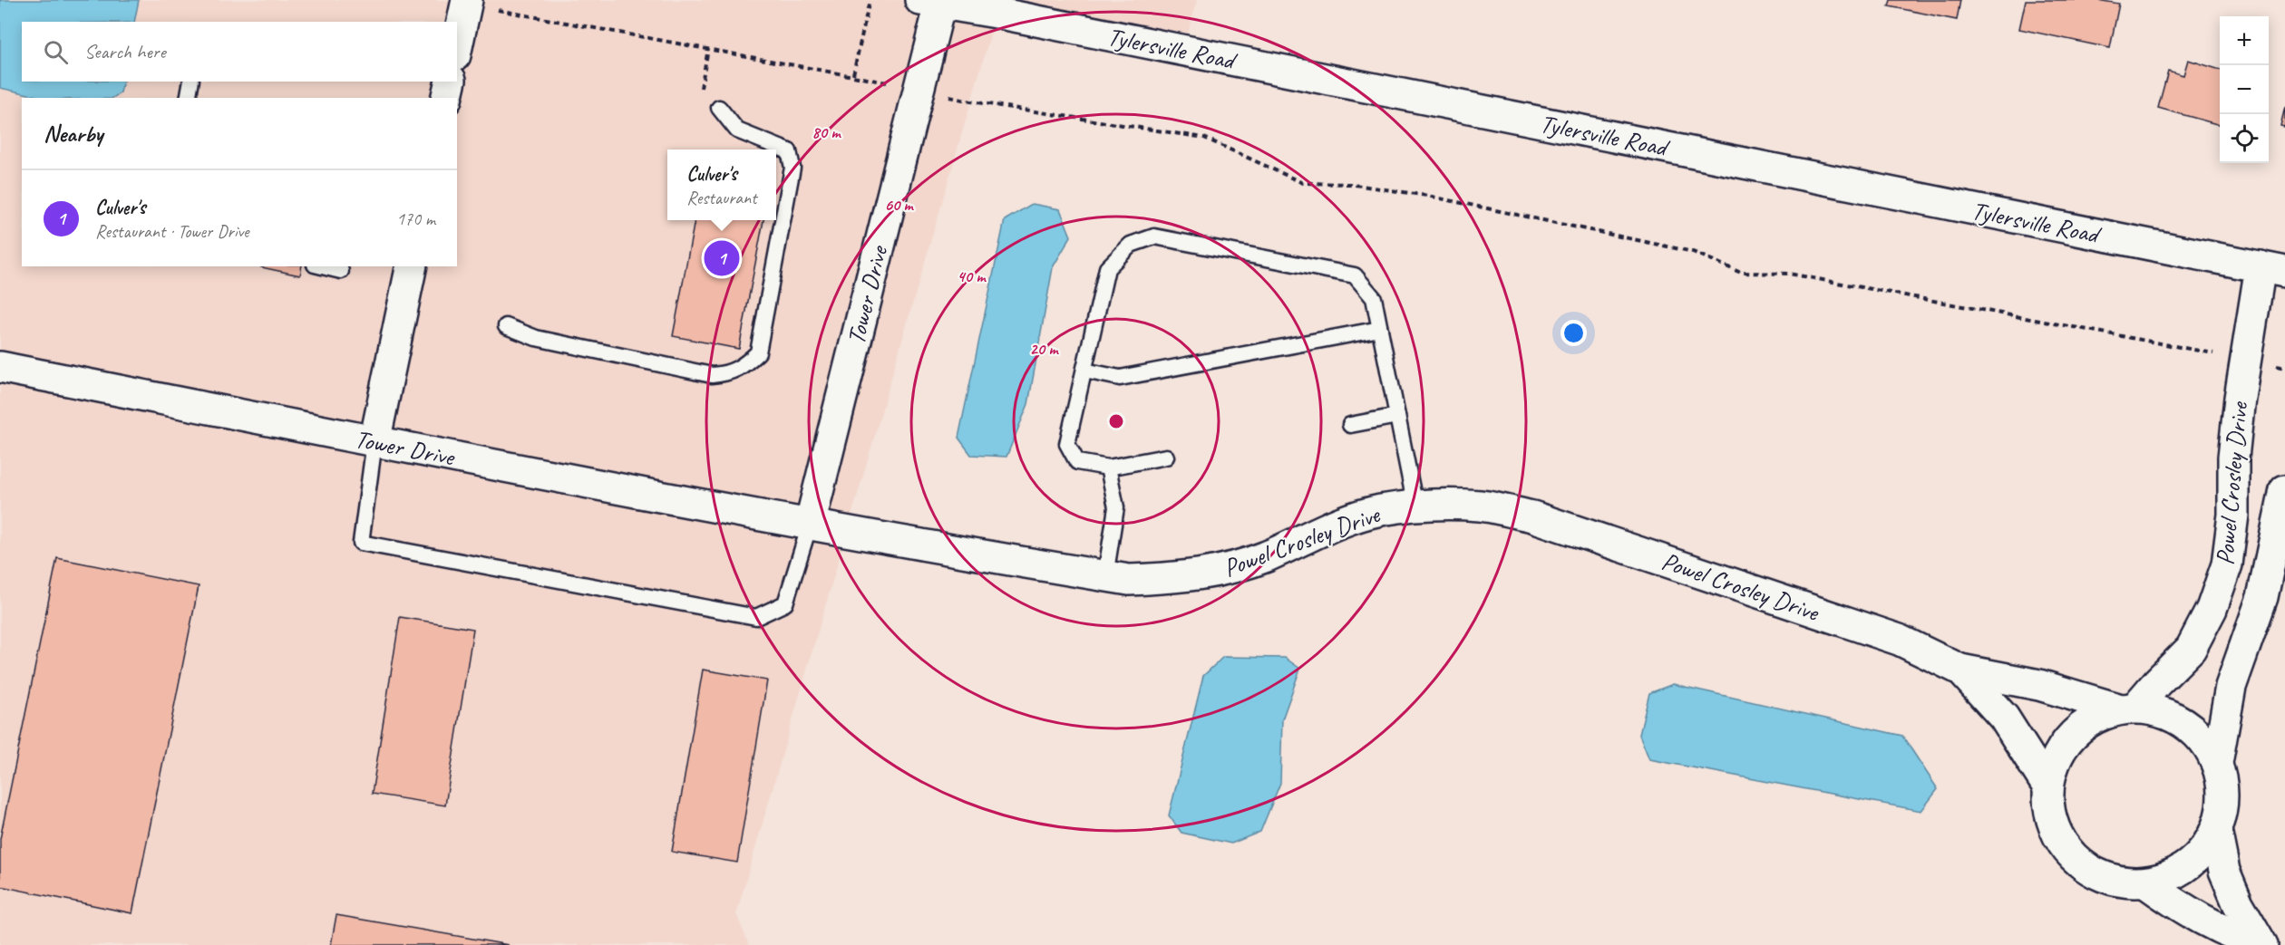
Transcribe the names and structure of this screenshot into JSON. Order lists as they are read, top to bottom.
{
  "streets": {
    "street": ["Tylersville Road", "Tower Drive", "Powel Crosley Drive"]
  },
  "crossings": [
    ["Tylersville Road", "Tower Drive"],
    ["Tylersville Road", "Powel Crosley Drive"],
    ["Tower Drive", "Powel Crosley Drive"]
  ],
  "page": {
    "map_buttons": ["+", "−"],
    "search": "Search here",
    "heading": "Nearby",
    "popup": ["Culver's", "Restaurant"],
    "list": [
      {
        "mark": "1",
        "name": "Culver's",
        "note": "Restaurant · Tower Drive",
        "value": "170 m"
      }
    ],
    "pins": "1"
  },
  "rings": [
    "80 m",
    "60 m",
    "40 m",
    "20 m"
  ]
}
